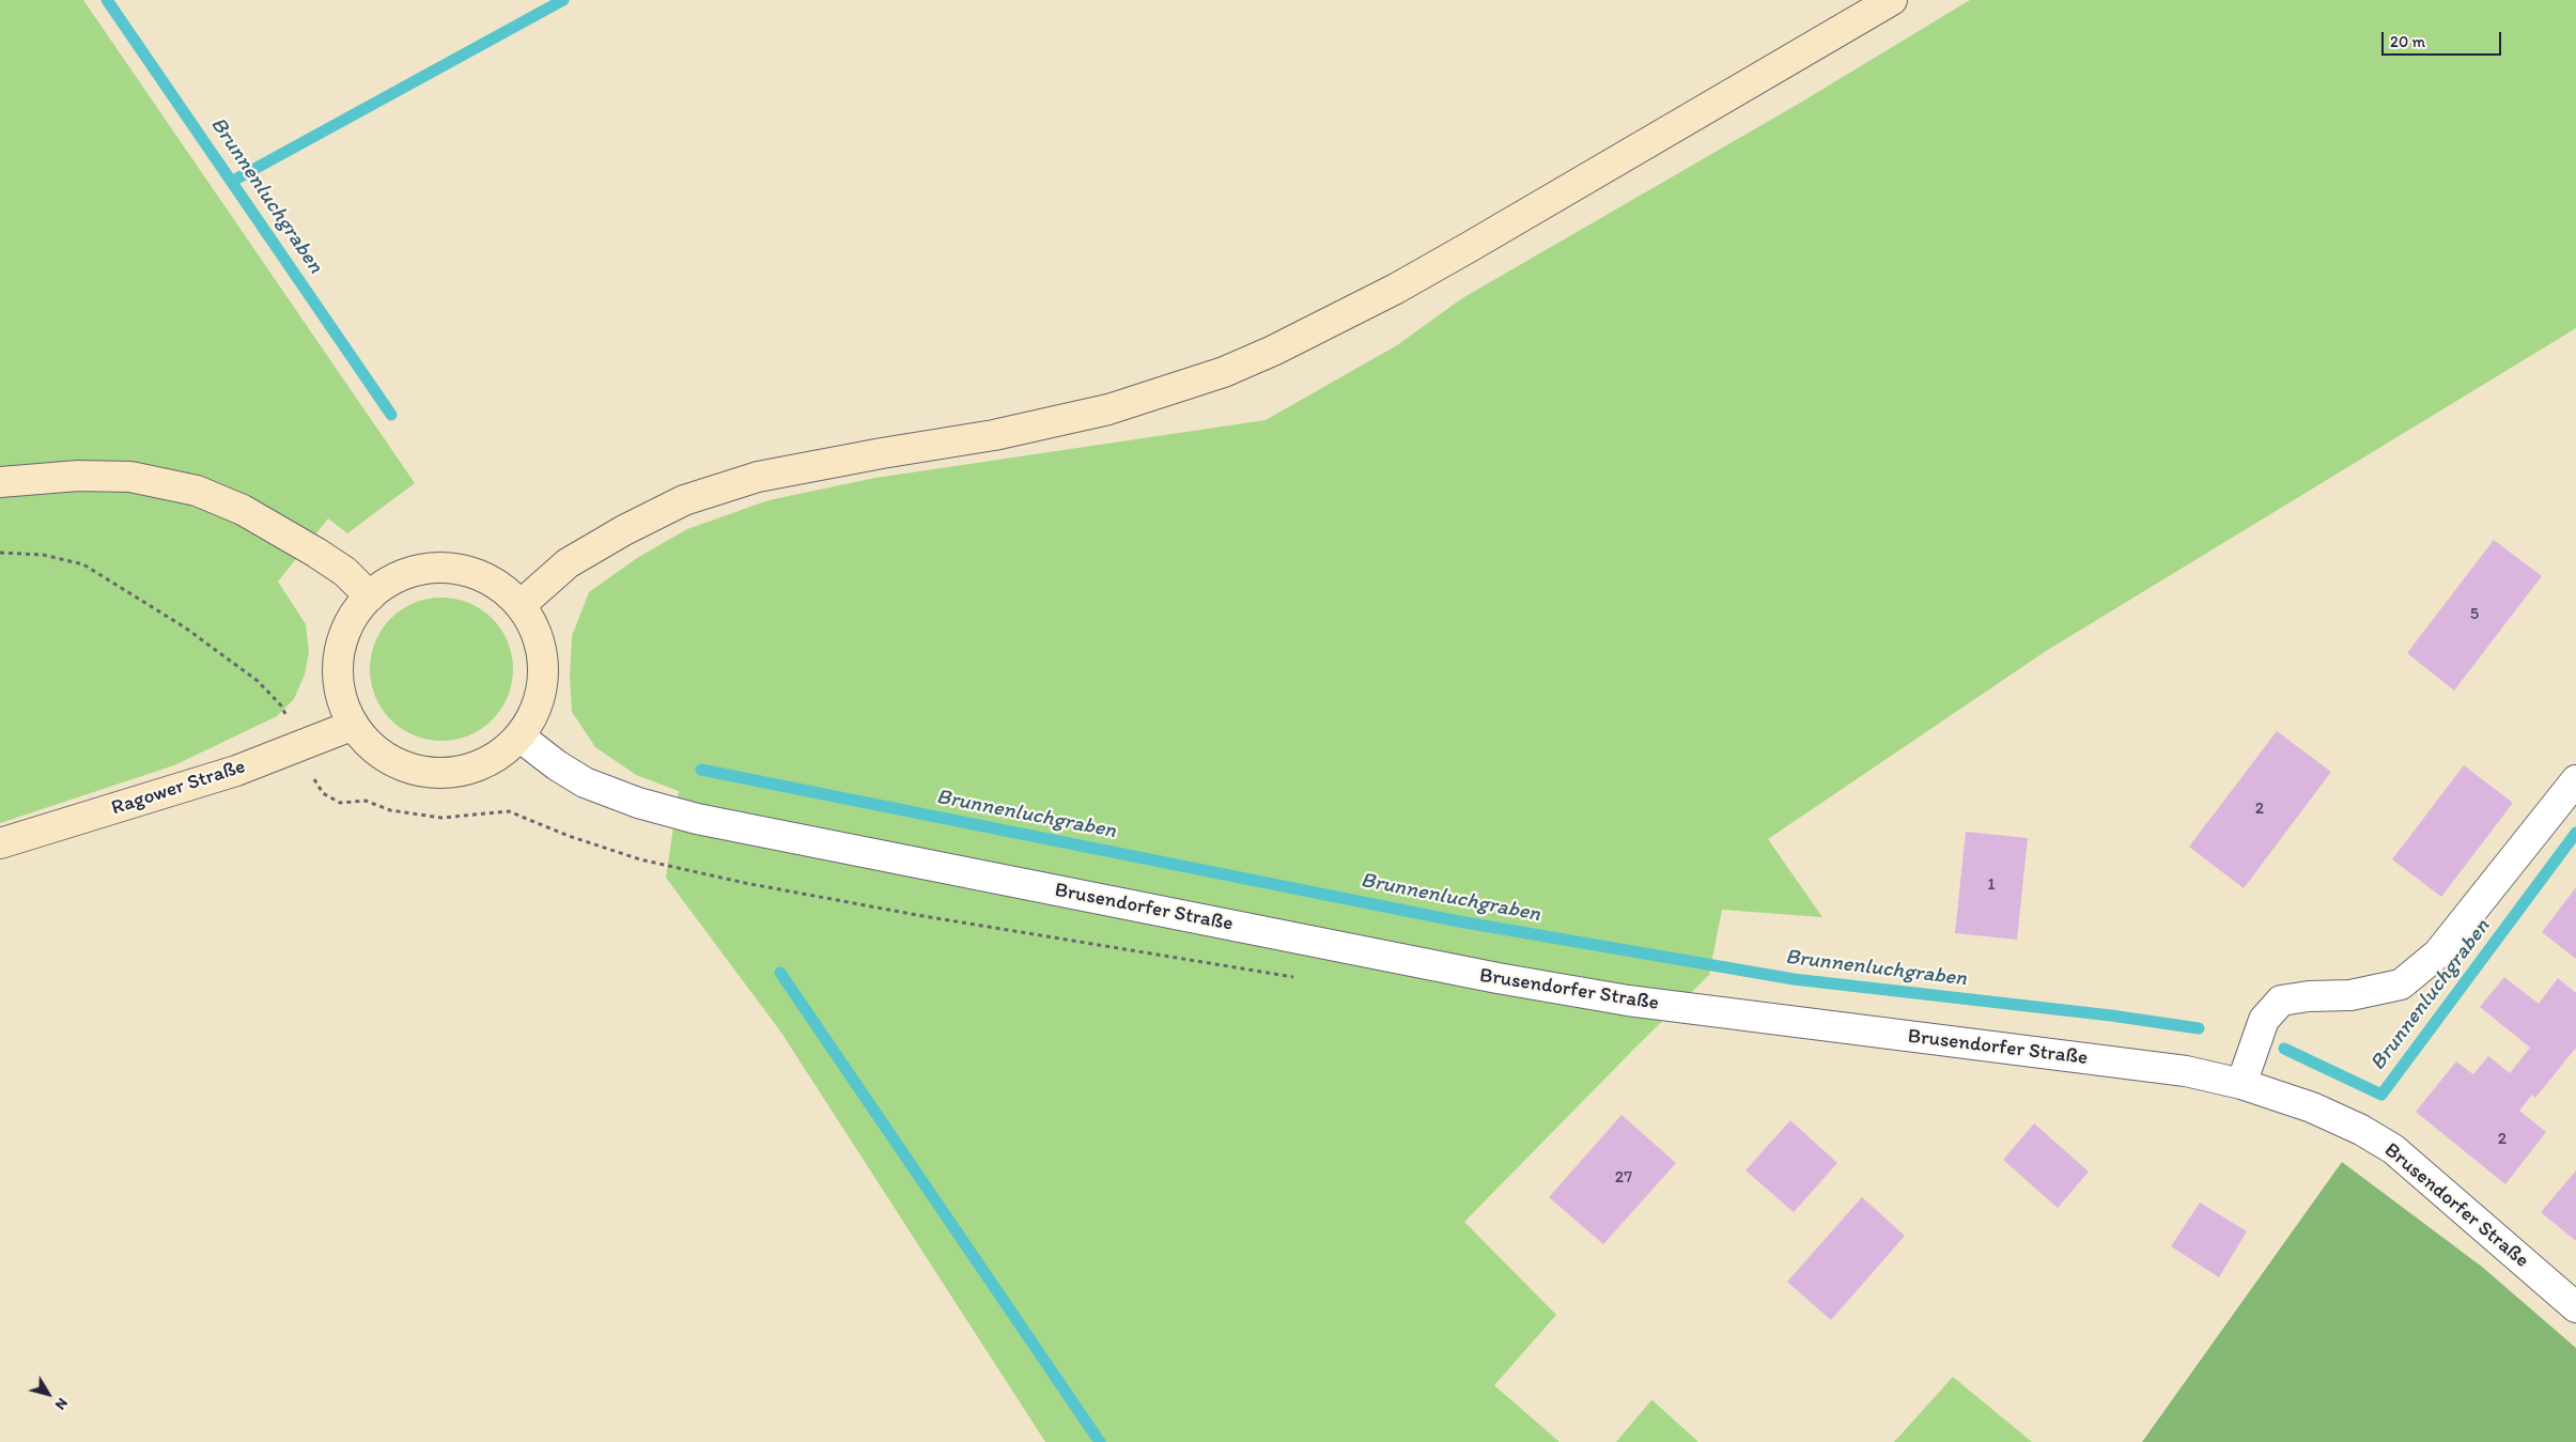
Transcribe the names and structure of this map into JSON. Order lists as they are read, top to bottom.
{
  "streets": {
    "main road": ["Ragower Straße"],
    "street": ["Brusendorfer Straße"]
  },
  "water": ["Brunnenluchgraben"],
  "house_numbers": [
    "5",
    "2",
    "1",
    "2",
    "27"
  ],
  "scale_bar": "20 m",
  "north": "bottom right"
}
